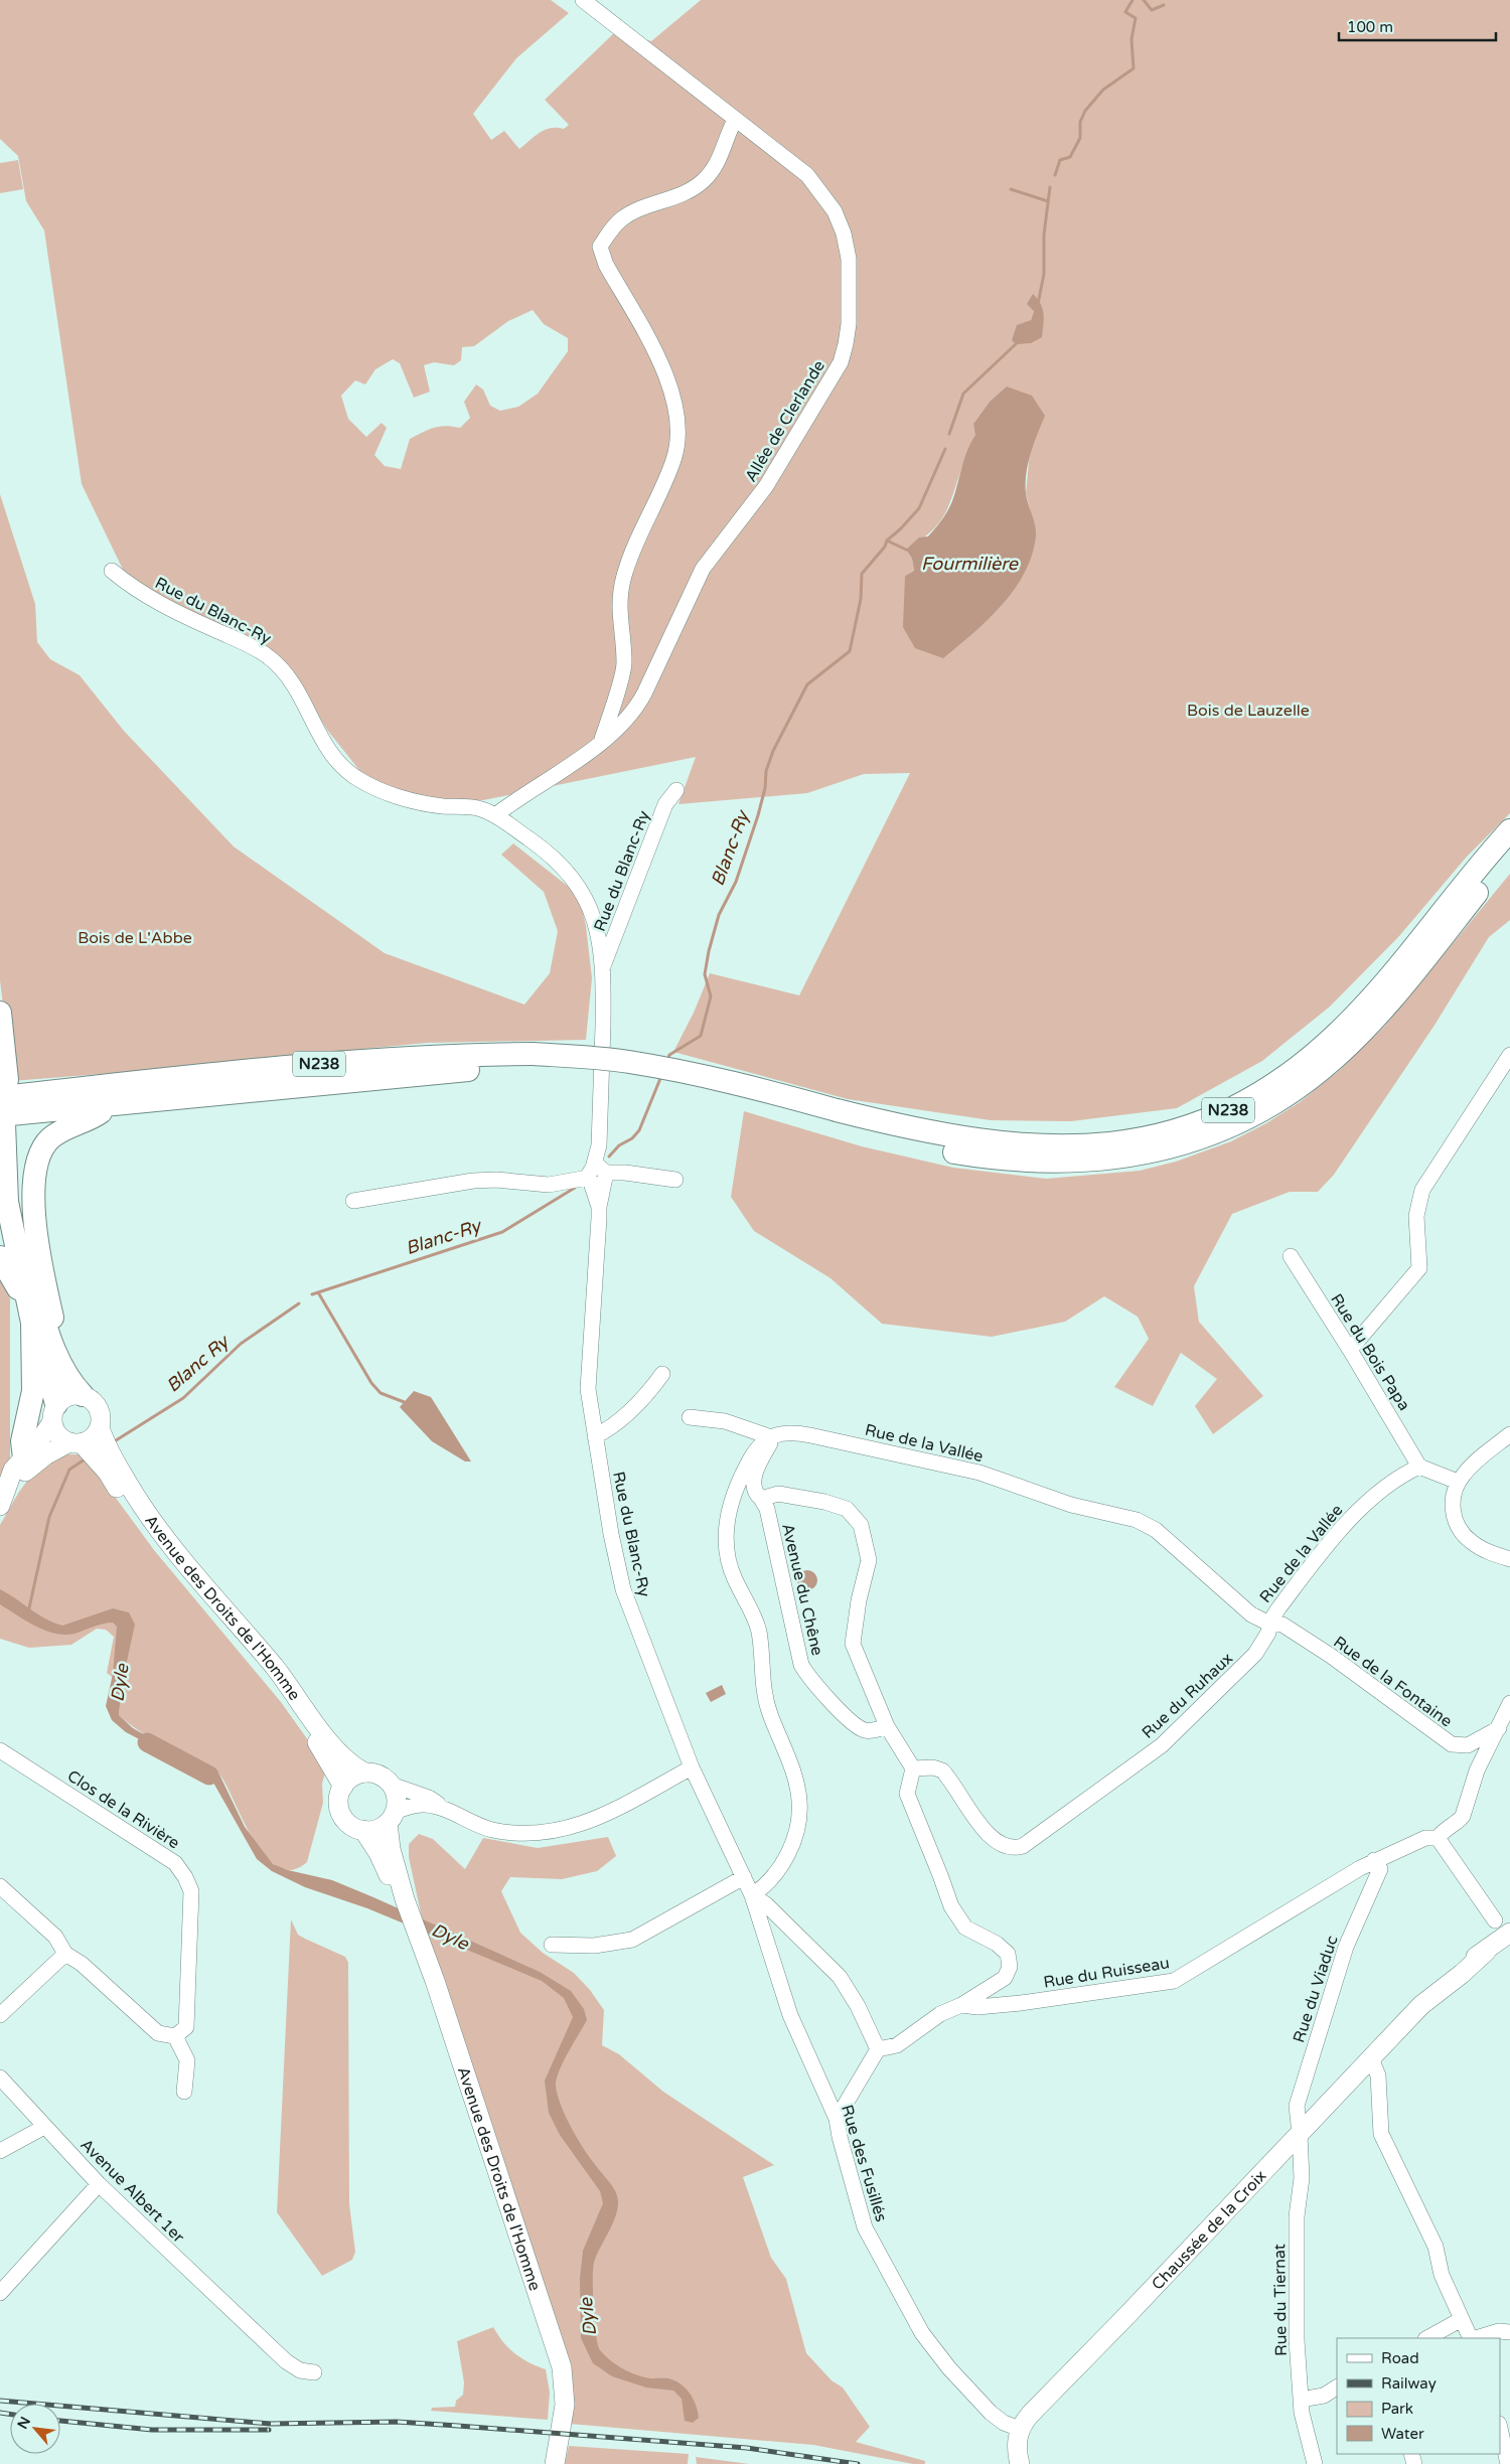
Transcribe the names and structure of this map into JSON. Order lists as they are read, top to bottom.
{
  "streets": {
    "highway": ["N238"],
    "main road": ["Avenue des Droits de l'Homme", "Chaussée de la Croix"],
    "street": [
      "Allée de Clerlande",
      "Rue du Blanc-Ry",
      "Rue du Bois Papa",
      "Rue de la Vallée",
      "Avenue du Chêne",
      "Rue de la Fontaine",
      "Rue du Ruhaux",
      "Clos de la Rivière",
      "Rue du Ruisseau",
      "Rue du Viaduc",
      "Rue des Fusillés",
      "Avenue Albert 1er",
      "Rue du Tiernat"
    ]
  },
  "crossings": [
    ["Allée de Clerlande", "Rue du Blanc-Ry"],
    ["Rue du Blanc-Ry", "Rue du Ruisseau"],
    ["Rue du Blanc-Ry", "Rue des Fusillés"],
    ["Rue du Bois Papa", "Rue de la Vallée"],
    ["Rue de la Vallée", "Avenue du Chêne"],
    ["Rue de la Vallée", "Rue de la Fontaine"],
    ["Rue de la Vallée", "Rue du Ruhaux"],
    ["Avenue du Chêne", "Rue du Ruhaux"],
    ["Rue de la Fontaine", "Rue du Ruhaux"],
    ["Rue du Ruisseau", "Rue du Viaduc"],
    ["Rue du Viaduc", "Chaussée de la Croix"],
    ["Rue du Viaduc", "Rue du Tiernat"],
    ["Rue des Fusillés", "Chaussée de la Croix"],
    ["Chaussée de la Croix", "Rue du Tiernat"]
  ],
  "water": [
    "Fourmilière",
    "Blanc-Ry",
    "Blanc Ry",
    "Dyle"
  ],
  "parks": ["Bois de Lauzelle", "Bois de L'Abbe"],
  "legend": [
    "Road",
    "Railway",
    "Park",
    "Water"
  ],
  "scale_bar": "100 m",
  "north": "top left"
}
